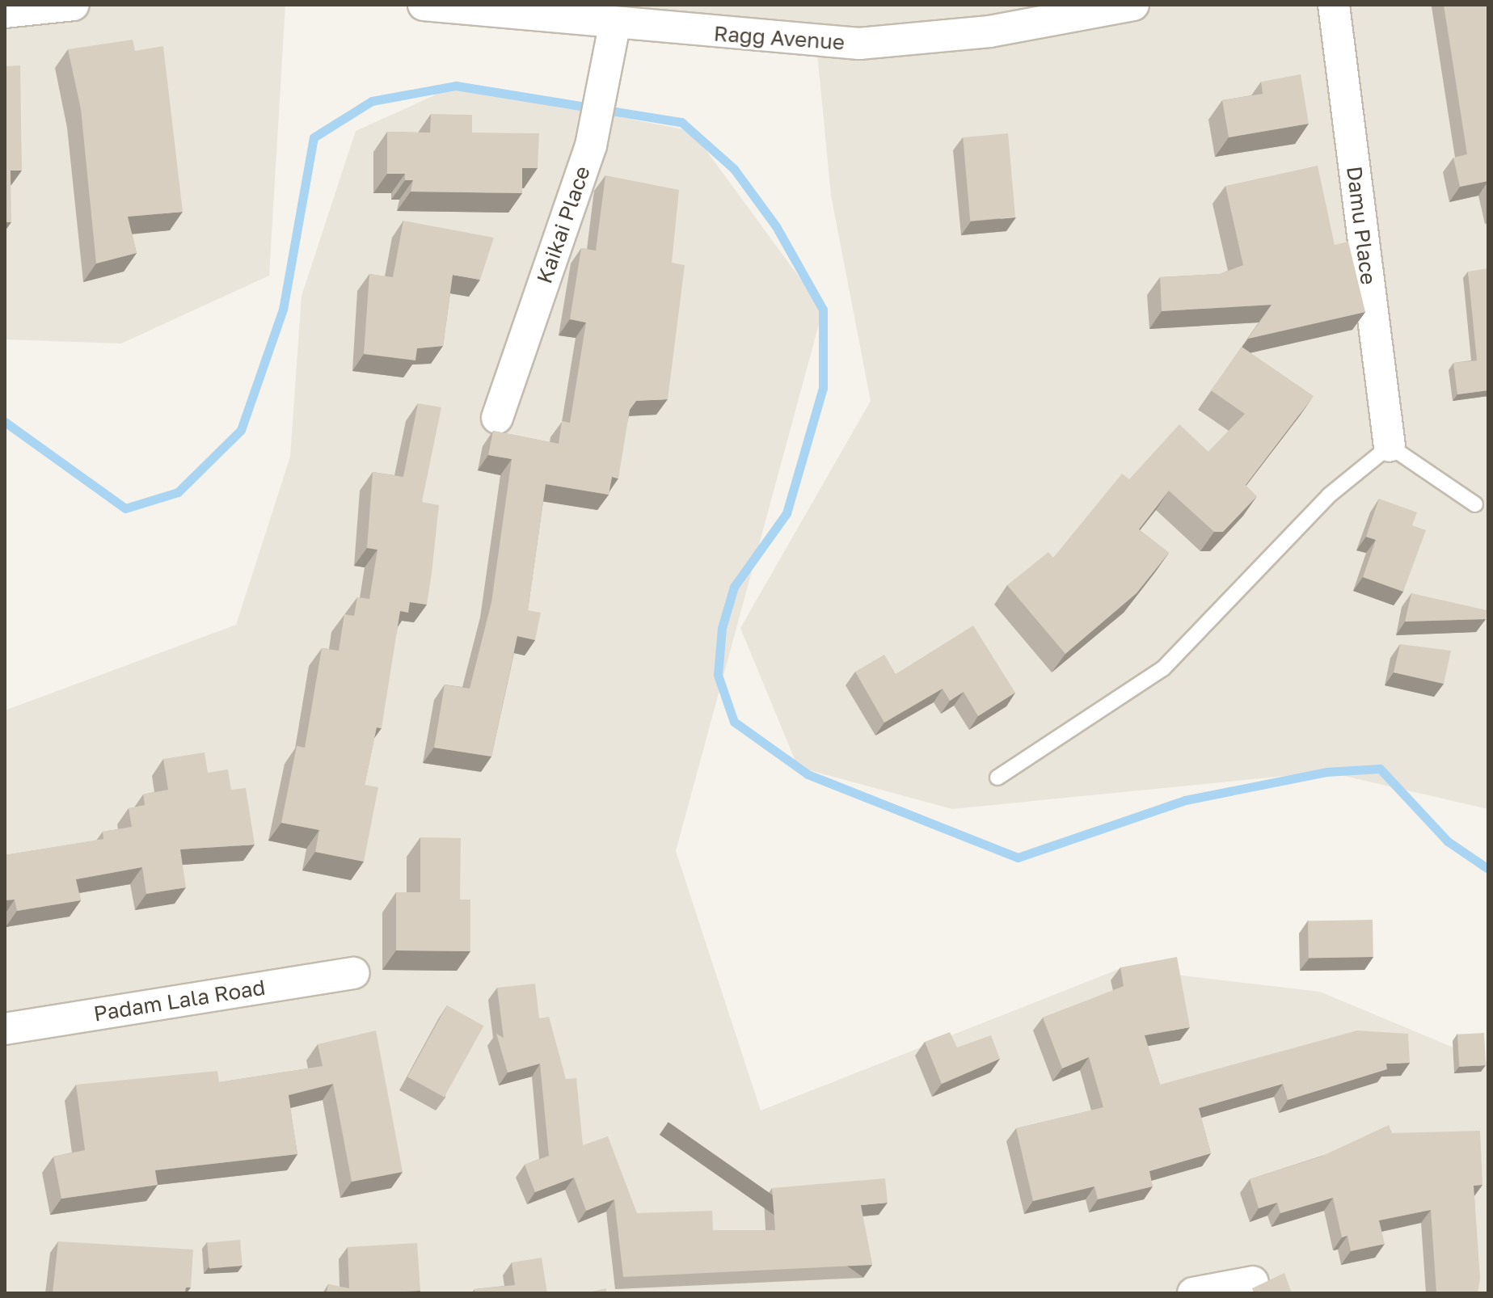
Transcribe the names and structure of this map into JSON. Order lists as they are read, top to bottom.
{
  "streets": {
    "street": [
      "Ragg Avenue",
      "Kaikai Place",
      "Damu Place",
      "Padam Lala Road"
    ]
  },
  "crossings": [
    ["Ragg Avenue", "Kaikai Place"]
  ]
}
